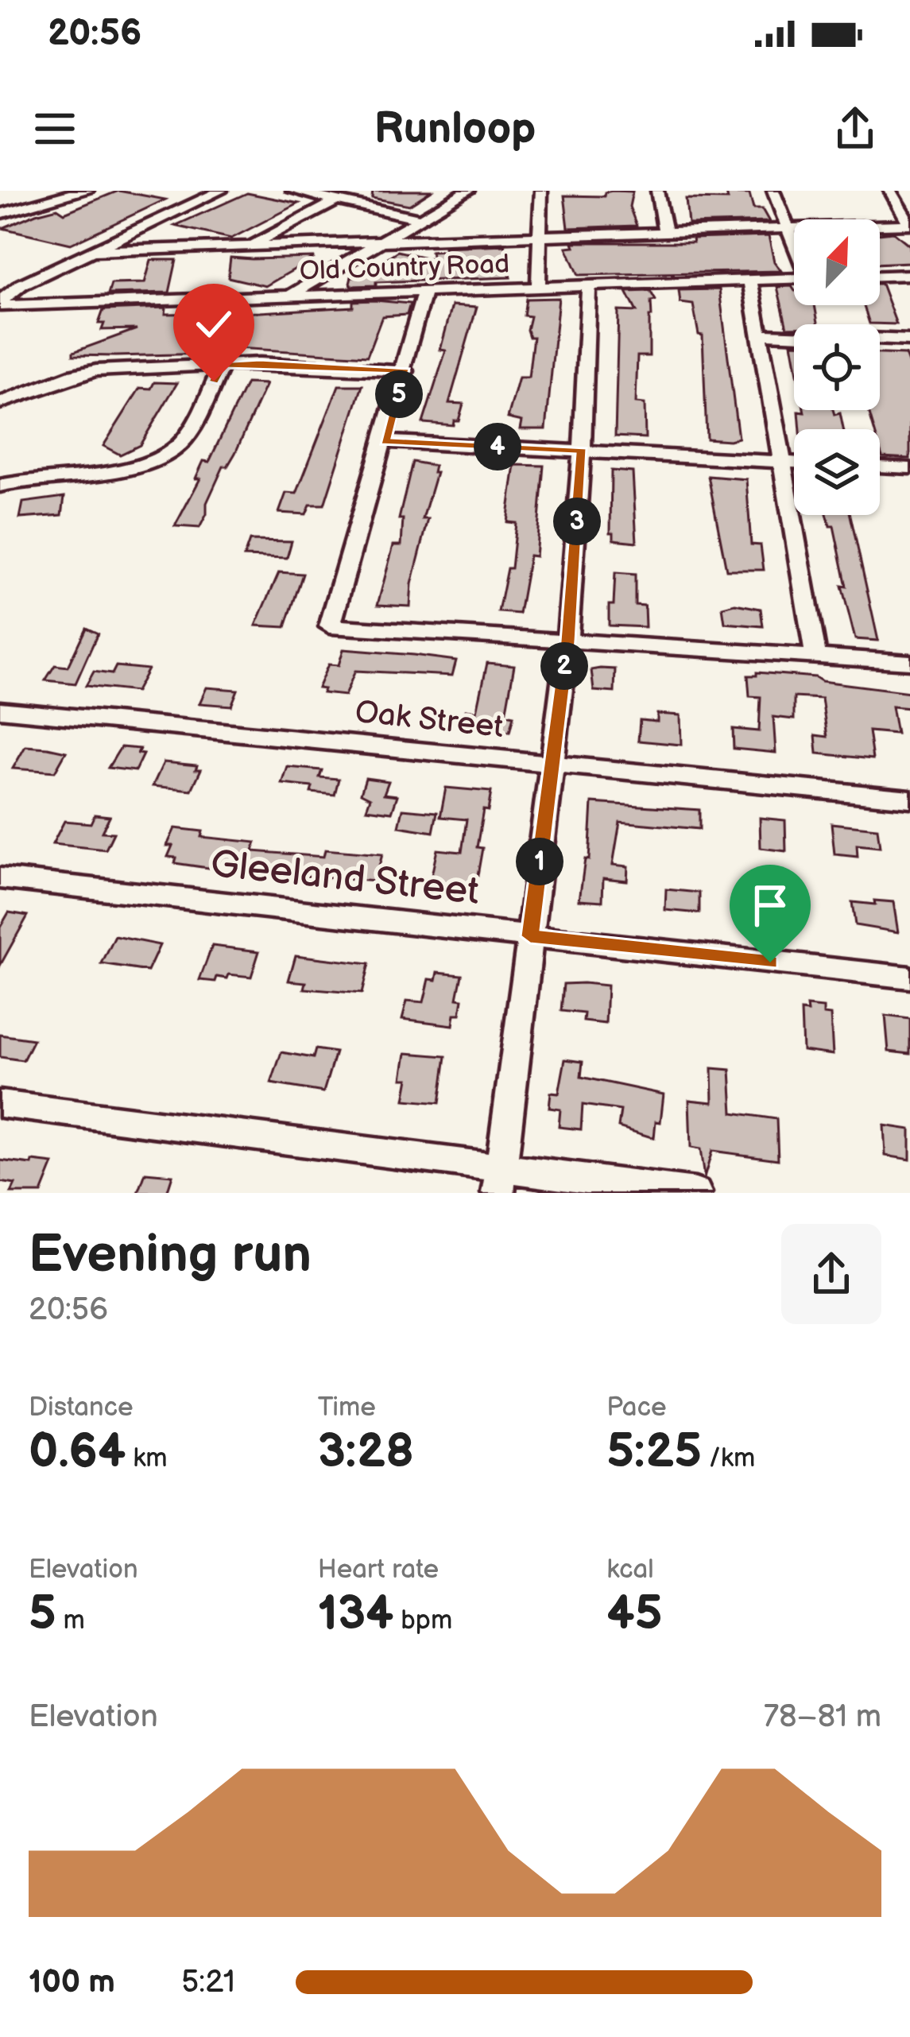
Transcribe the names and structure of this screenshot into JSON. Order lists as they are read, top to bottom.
{
  "streets": {
    "street": ["Old Country Road", "Oak Street", "Gleeland Street"]
  },
  "north": "top right",
  "page": {
    "status": "20:56",
    "header": "Runloop",
    "pins": [
      "5",
      "4",
      "3",
      "2",
      "1"
    ],
    "heading": ["Evening run", "20:56"],
    "stats": [
      ["Distance", "0.64 km"],
      ["Time", "3:28"],
      ["Pace", "5:25 /km"],
      ["Elevation", "5 m"],
      ["Heart rate", "134 bpm"],
      ["kcal", "45"]
    ],
    "chart": ["Elevation", "78–81 m"],
    "list": [
      {
        "name": "100 m",
        "note": "5:21"
      }
    ]
  }
}
